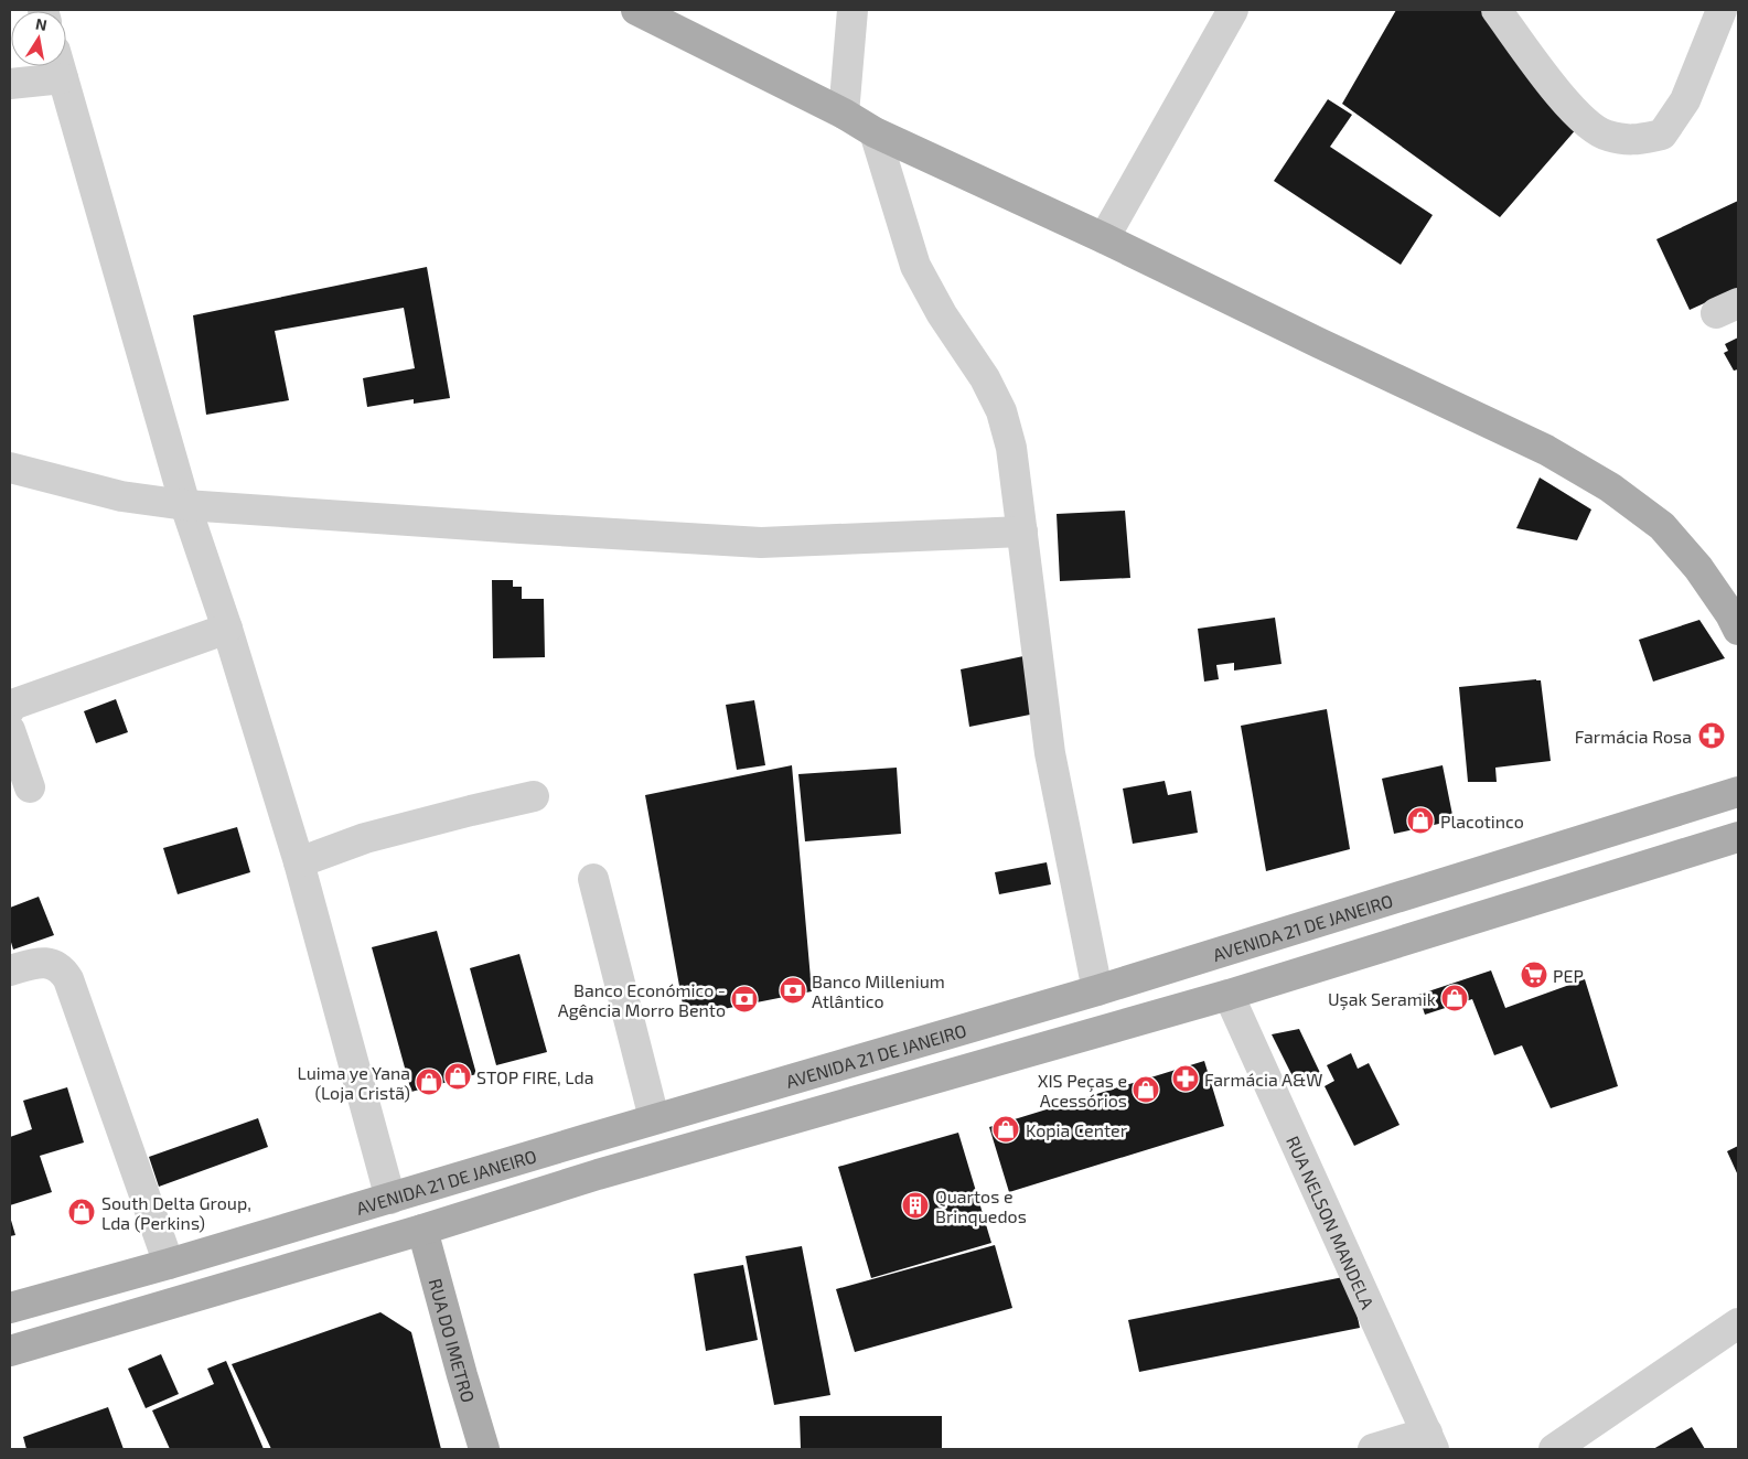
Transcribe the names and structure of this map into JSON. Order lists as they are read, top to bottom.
{
  "streets": {
    "main road": ["AVENIDA 21 DE JANEIRO", "RUA DO IMETRO"],
    "street": ["RUA NELSON MANDELA"]
  },
  "places": {
    "pharmacy": ["Farmácia Rosa", "Farmácia A&W"],
    "shop": [
      "Placotinco",
      "Uşak Seramik",
      "STOP FIRE, Lda",
      "Luima ye Yana (Loja Cristã)",
      "XIS Peças e Acessórios",
      "Kopia Center",
      "South Delta Group, Lda (Perkins)"
    ],
    "supermarket": ["PEP"],
    "bank": ["Banco Millenium Atlântico", "Banco Económico - Agência Morro Bento"],
    "building": ["Quartos e Brinquedos"]
  },
  "north": "top"
}
